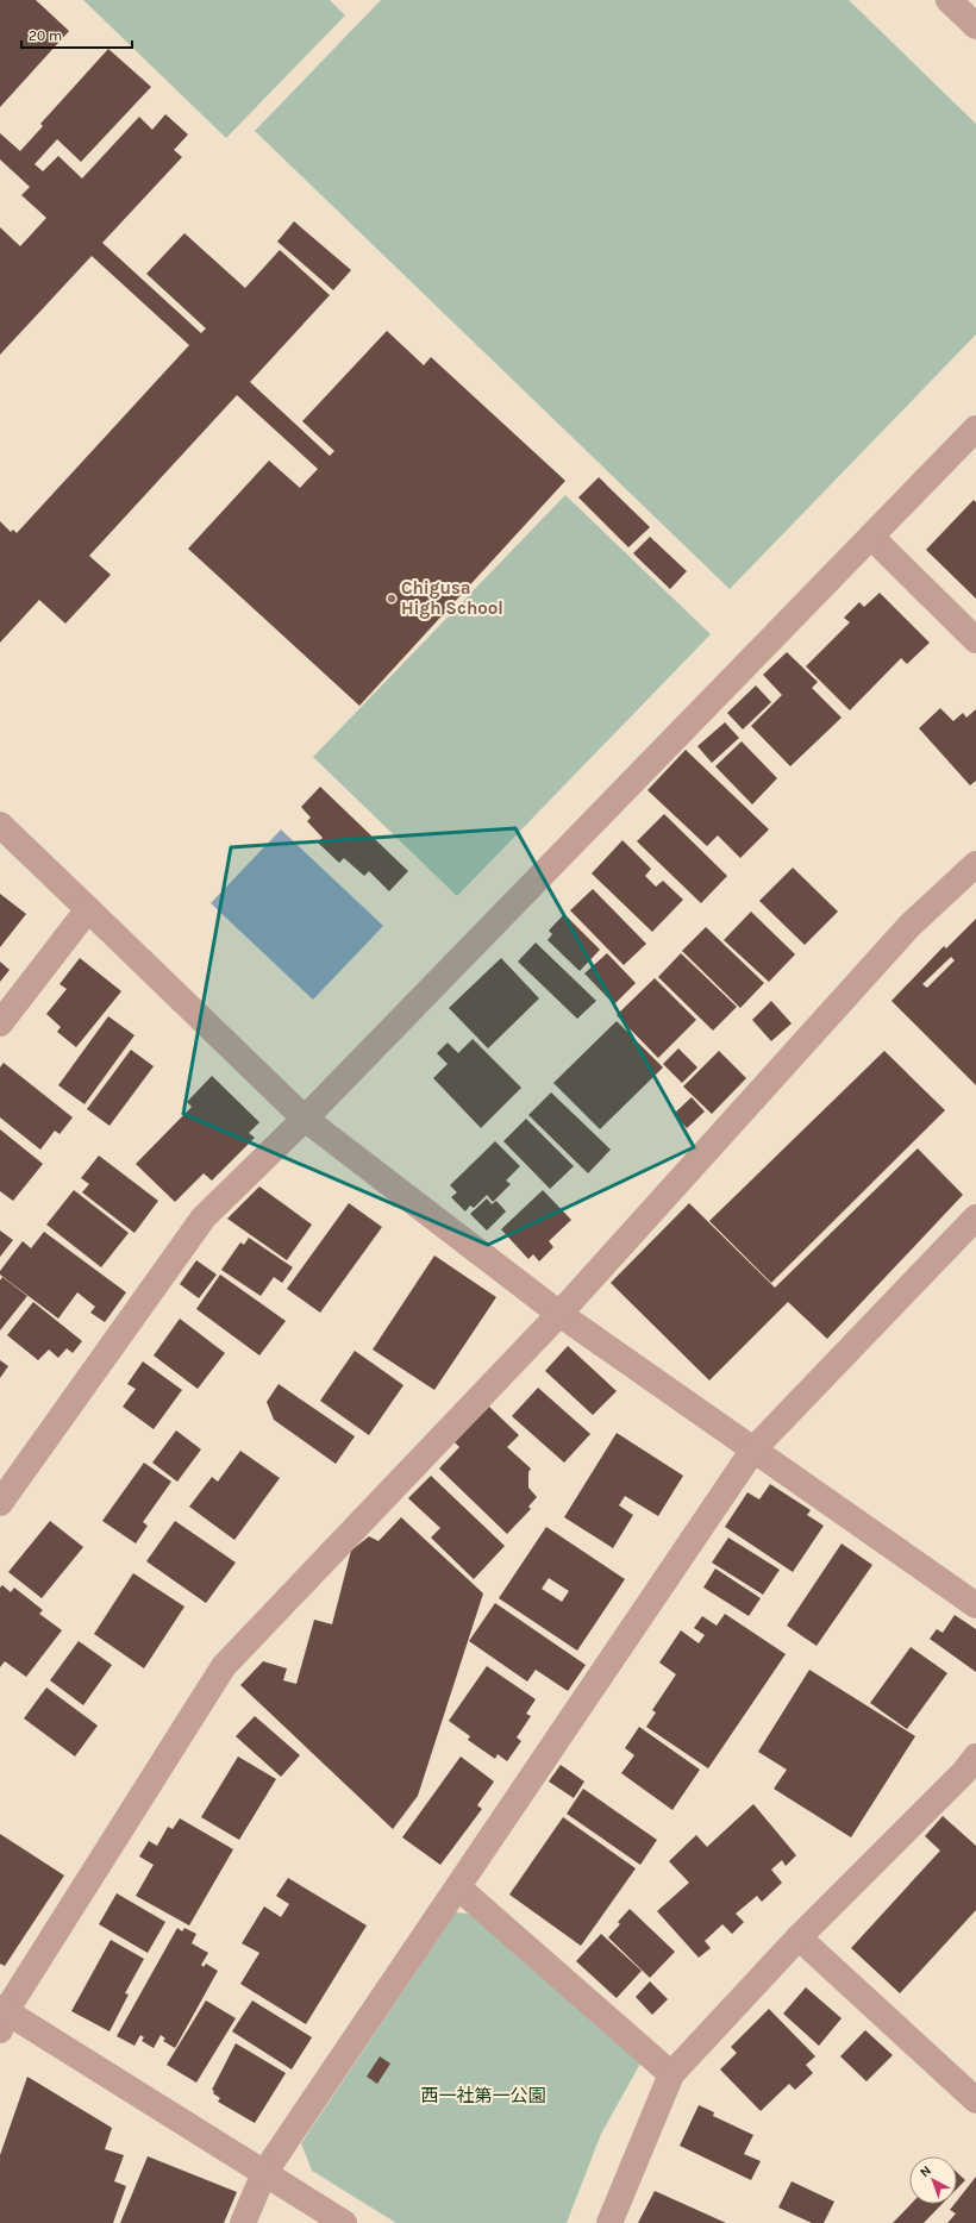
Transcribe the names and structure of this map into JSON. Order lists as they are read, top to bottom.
{
  "parks": ["西一社第一公園"],
  "places": ["Chigusa High School"],
  "scale_bar": "20 m",
  "north": "top left"
}
